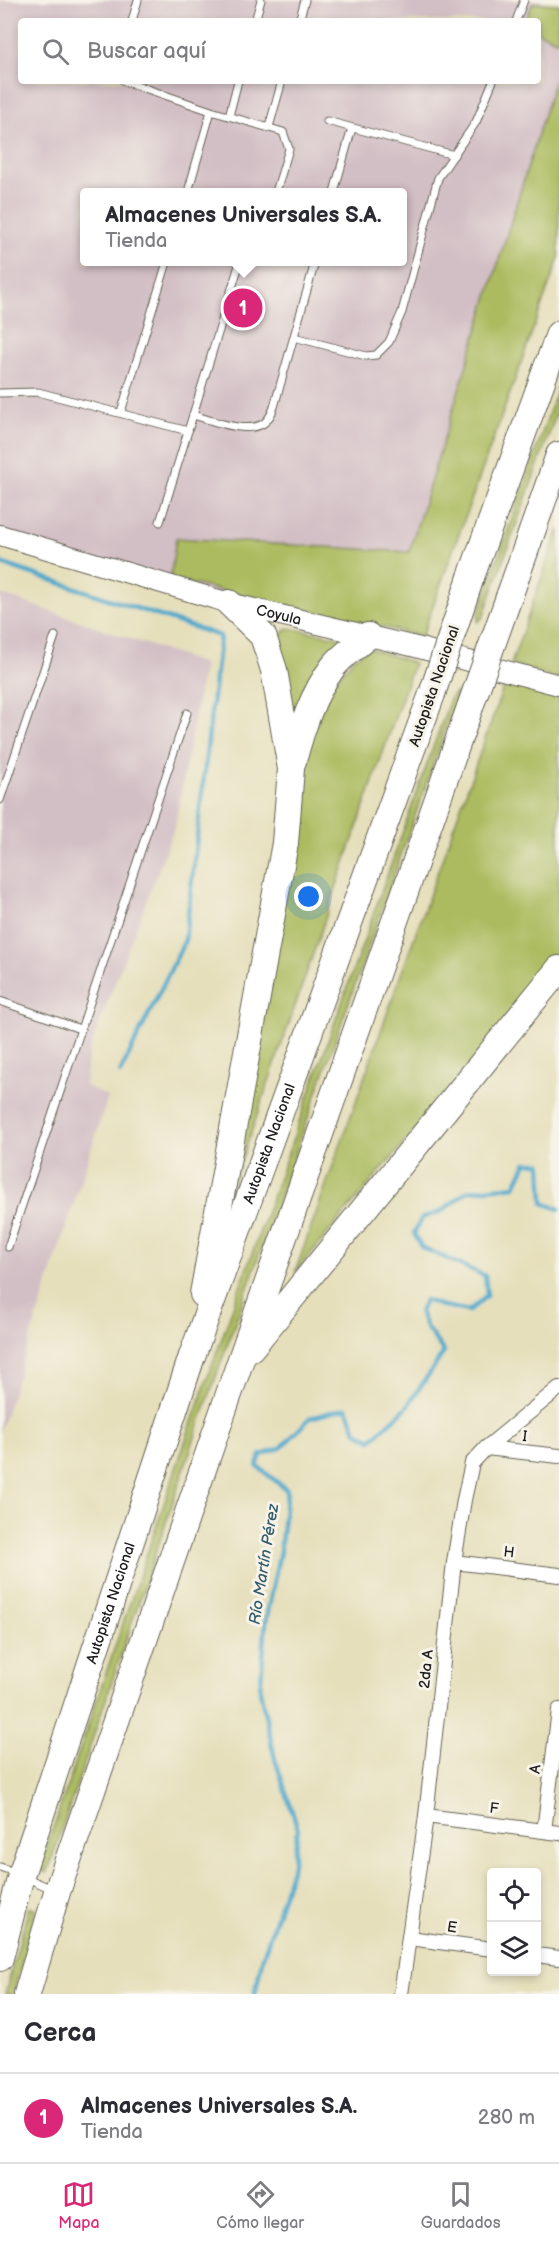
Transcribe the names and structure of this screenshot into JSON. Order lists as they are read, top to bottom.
{
  "streets": {
    "highway": ["Autopista Nacional"],
    "street": [
      "Coyula",
      "I",
      "H",
      "2da A",
      "A",
      "F",
      "E"
    ]
  },
  "crossings": [
    ["I", "2da A"],
    ["H", "2da A"],
    ["2da A", "F"],
    ["2da A", "E"],
    ["A", "F"]
  ],
  "water": ["Río Martín Pérez"],
  "page": {
    "search": "Buscar aquí",
    "popup": ["Almacenes Universales S.A.", "Tienda"],
    "pins": "1",
    "heading": "Cerca",
    "list": [
      {
        "mark": "1",
        "name": "Almacenes Universales S.A.",
        "note": "Tienda",
        "value": "280 m"
      }
    ],
    "nav": ["Mapa", "Cómo llegar", "Guardados"]
  }
}
